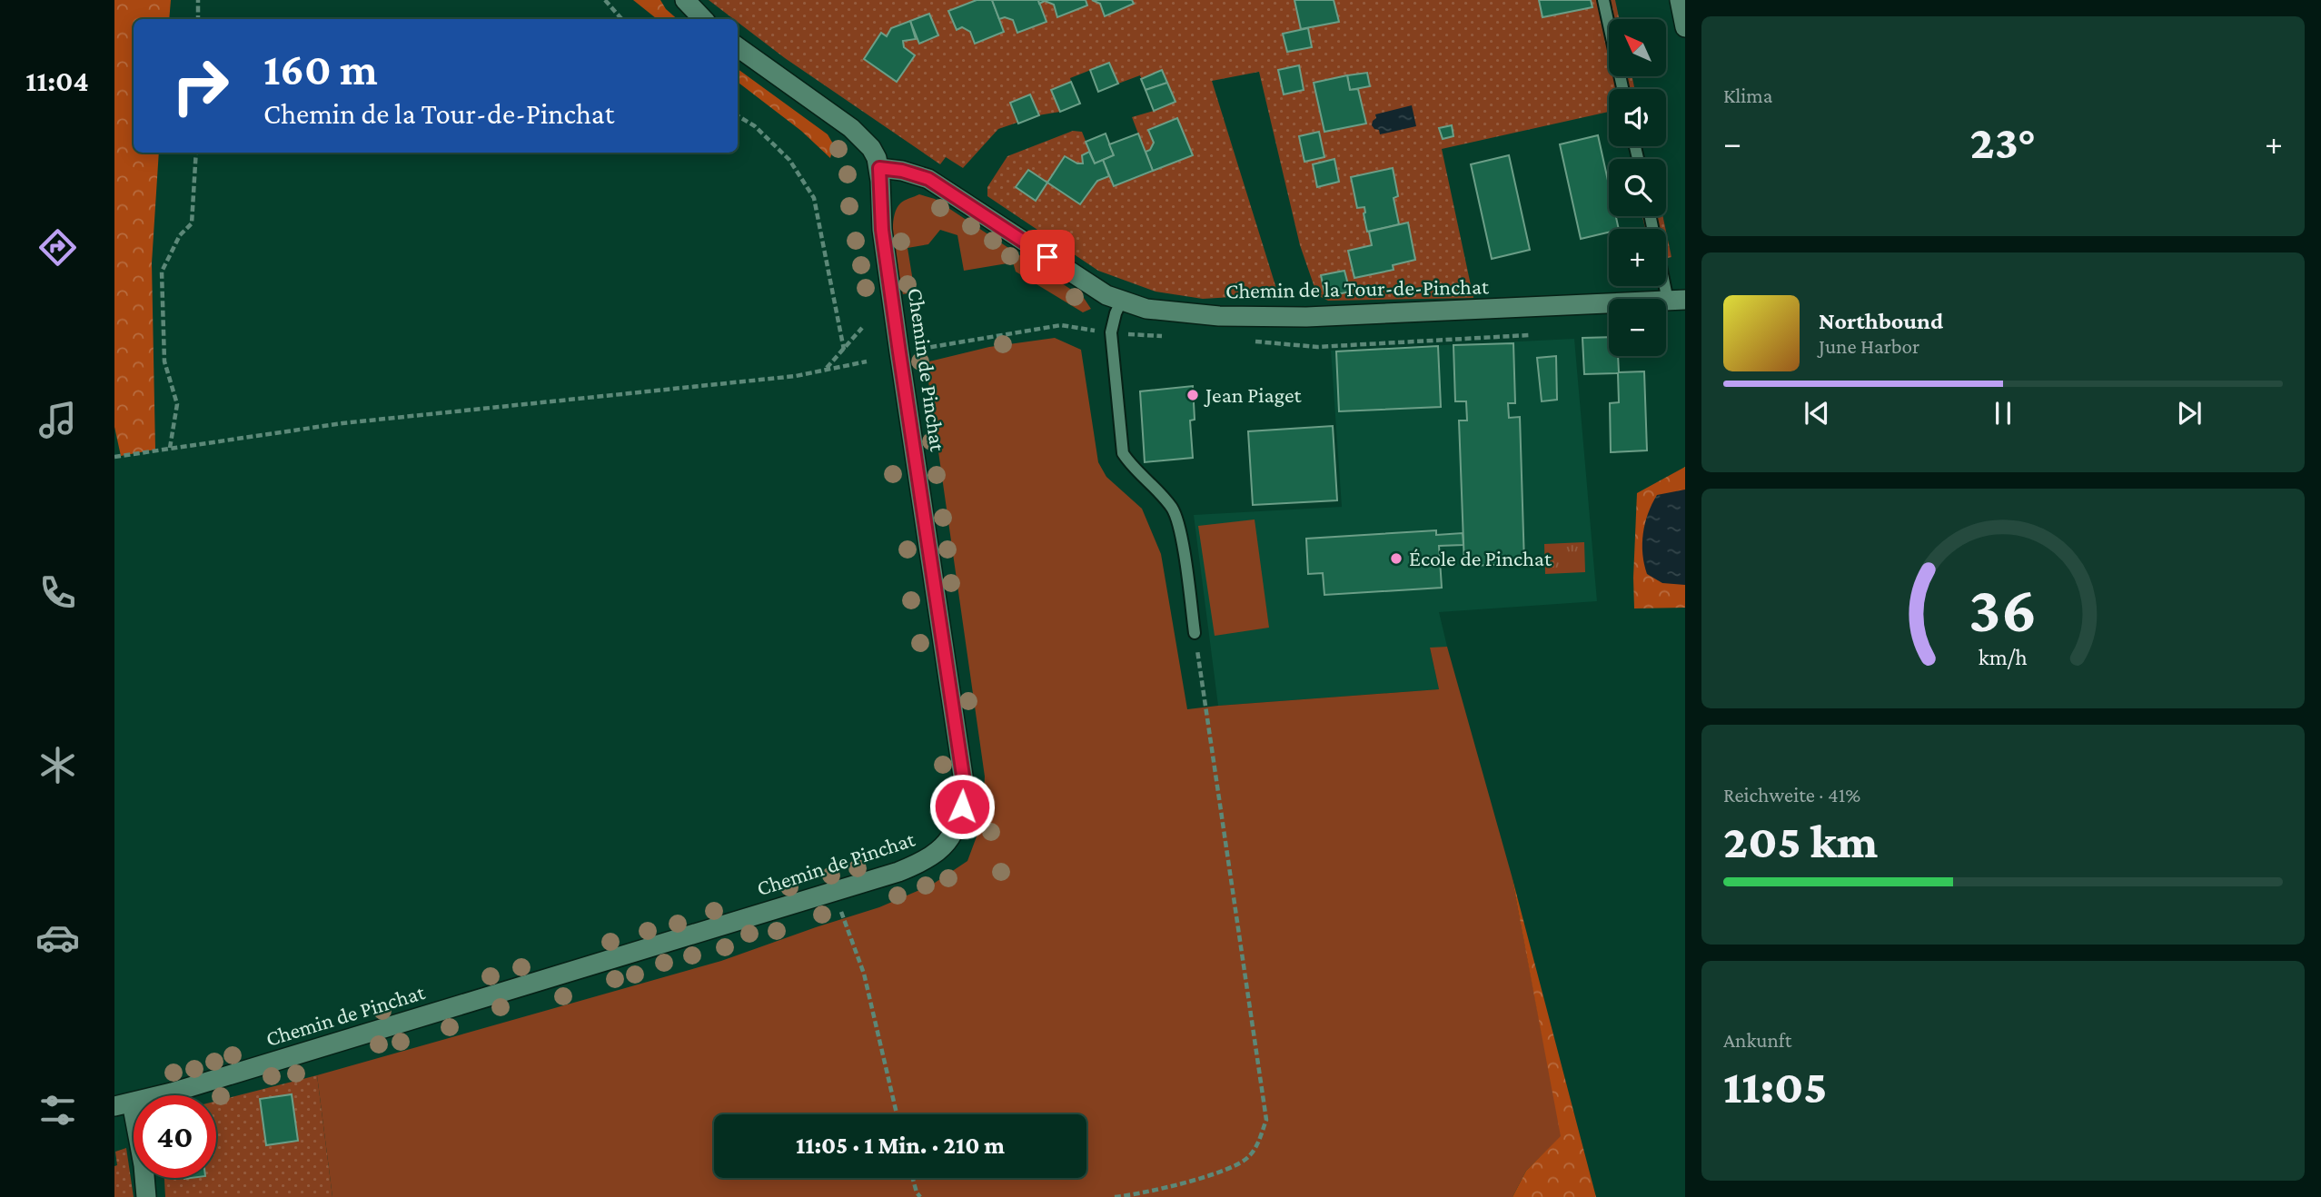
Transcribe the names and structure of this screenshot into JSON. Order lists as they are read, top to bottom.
{
  "streets": {
    "street": ["Chemin de la Tour-de-Pinchat", "Chemin de Pinchat"]
  },
  "crossings": [
    ["Chemin de la Tour-de-Pinchat", "Chemin de Pinchat"]
  ],
  "places": ["Jean Piaget", "École de Pinchat"],
  "north": "top left",
  "page": {
    "tabs": "11:04",
    "tile": [
      "Klima",
      ["Reichweite · 41%", "205 km"],
      ["Ankunft", "11:05"]
    ],
    "map_buttons": ["+", "−"],
    "turn": ["160 m", "Chemin de la Tour-de-Pinchat"],
    "heat": ["−", "23°", "+"],
    "song": ["Northbound", "June Harbor"],
    "limit": "40",
    "trip": "11:05 · 1 Min. · 210 m",
    "gauge": ["36", "km/h"]
  }
}
